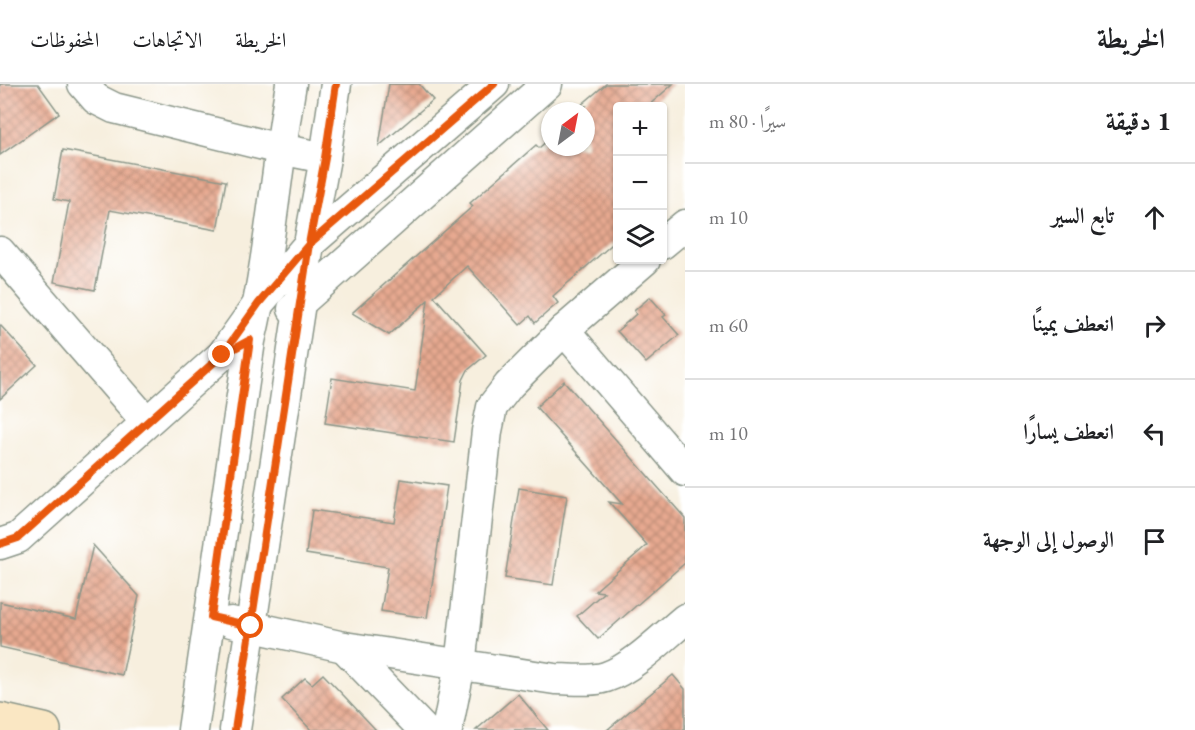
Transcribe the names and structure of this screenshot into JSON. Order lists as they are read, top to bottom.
{
  "north": "top right",
  "page": {
    "header": "الخريطة",
    "nav": ["الخريطة", "الاتجاهات", "المحفوظات"],
    "heading": ["1 دقيقة", "سيرًا · 80 m"],
    "map_buttons": ["+", "−"],
    "list": [
      ["تابع السير", "10 m"],
      ["انعطف يمينًا", "60 m"],
      ["انعطف يسارًا", "10 m"],
      "الوصول إلى الوجهة"
    ]
  }
}
